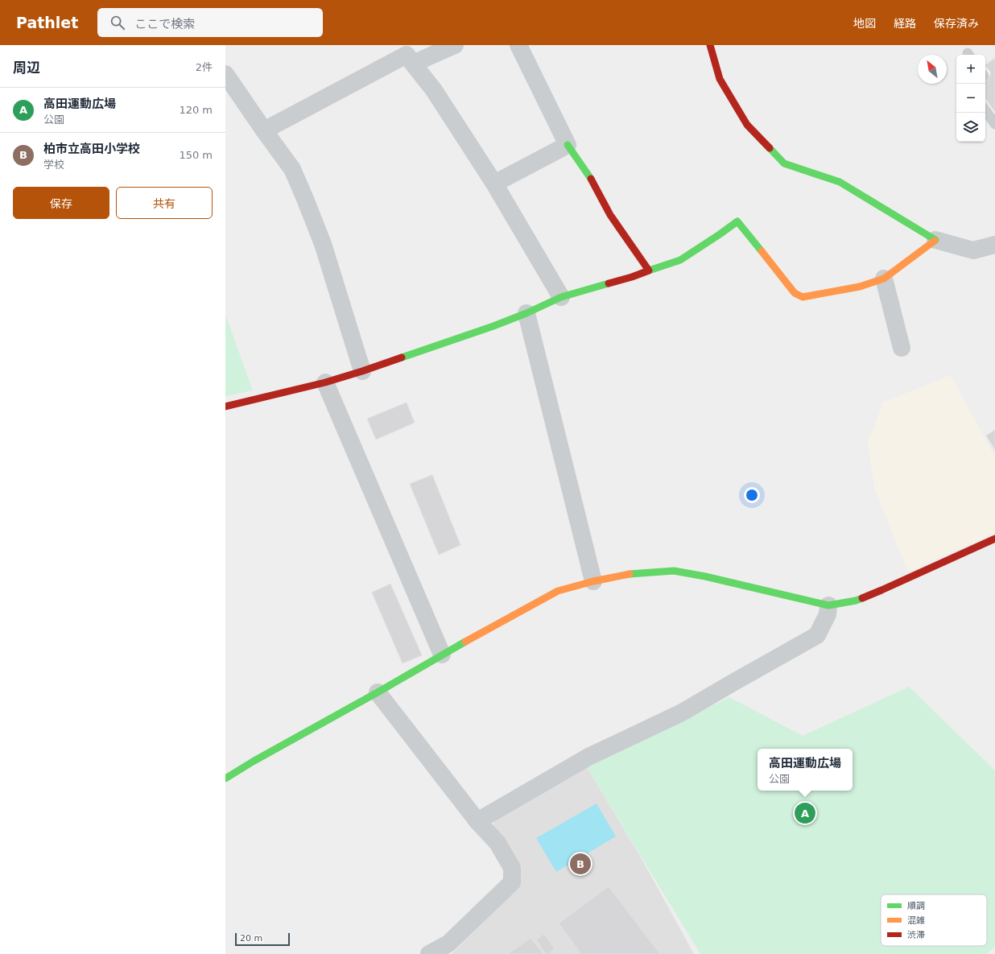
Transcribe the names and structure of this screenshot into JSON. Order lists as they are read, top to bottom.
{
  "legend": ["順調", "混雑", "渋滞"],
  "scale_bar": "20 m",
  "north": "top left",
  "page": {
    "header": "Pathlet",
    "search": "ここで検索",
    "nav": ["地図", "経路", "保存済み"],
    "heading": ["周辺", "2件"],
    "map_buttons": ["+", "−"],
    "list": [
      {
        "mark": "A",
        "name": "高田運動広場",
        "note": "公園",
        "value": "120 m"
      },
      {
        "mark": "B",
        "name": "柏市立高田小学校",
        "note": "学校",
        "value": "150 m"
      }
    ],
    "buttons": ["保存", "共有"],
    "popup": ["高田運動広場", "公園"],
    "pins": ["A", "B"],
    "scale": "20 m"
  }
}
